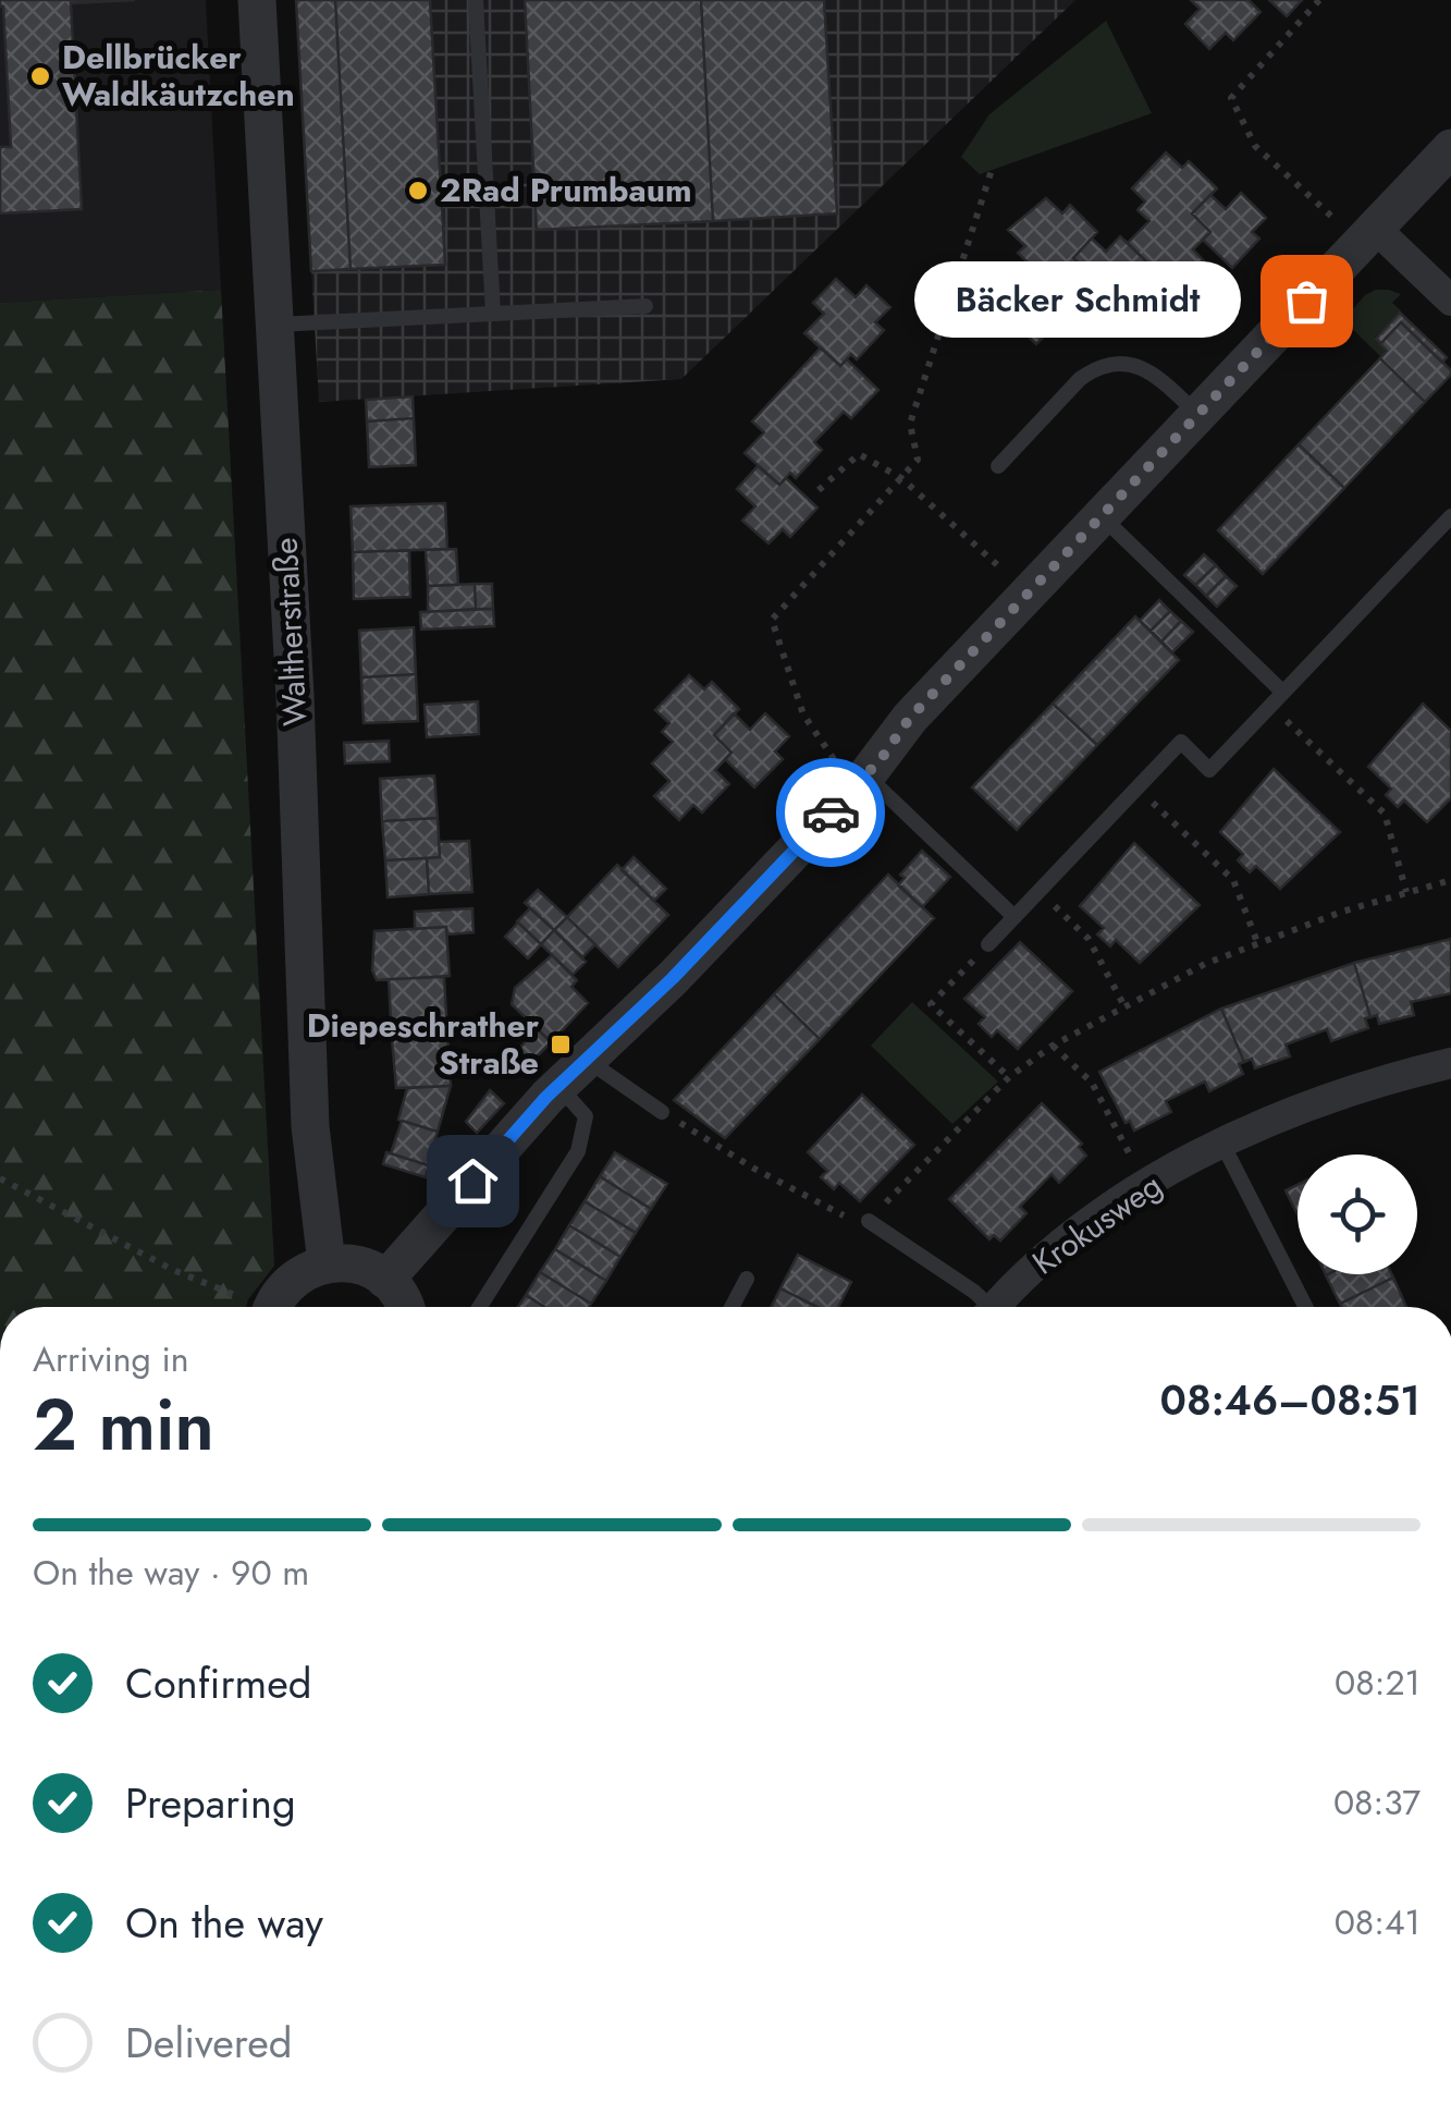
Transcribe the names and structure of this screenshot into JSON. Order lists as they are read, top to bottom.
{
  "streets": {
    "street": ["Waltherstraße", "Krokusweg"]
  },
  "places": {
    "other": ["Dellbrücker Waldkäutzchen", "2Rad Prumbaum", "Bäcker Schmidt"],
    "transit": ["Diepeschrather Straße"]
  },
  "page": {
    "bubble": "Bäcker Schmidt",
    "heading": ["2 min", "Arriving in", "08:46–08:51"],
    "bar": "On the way · 90 m",
    "list": [
      ["Confirmed", "08:21"],
      ["Preparing", "08:37"],
      ["On the way", "08:41"],
      "Delivered"
    ]
  }
}
